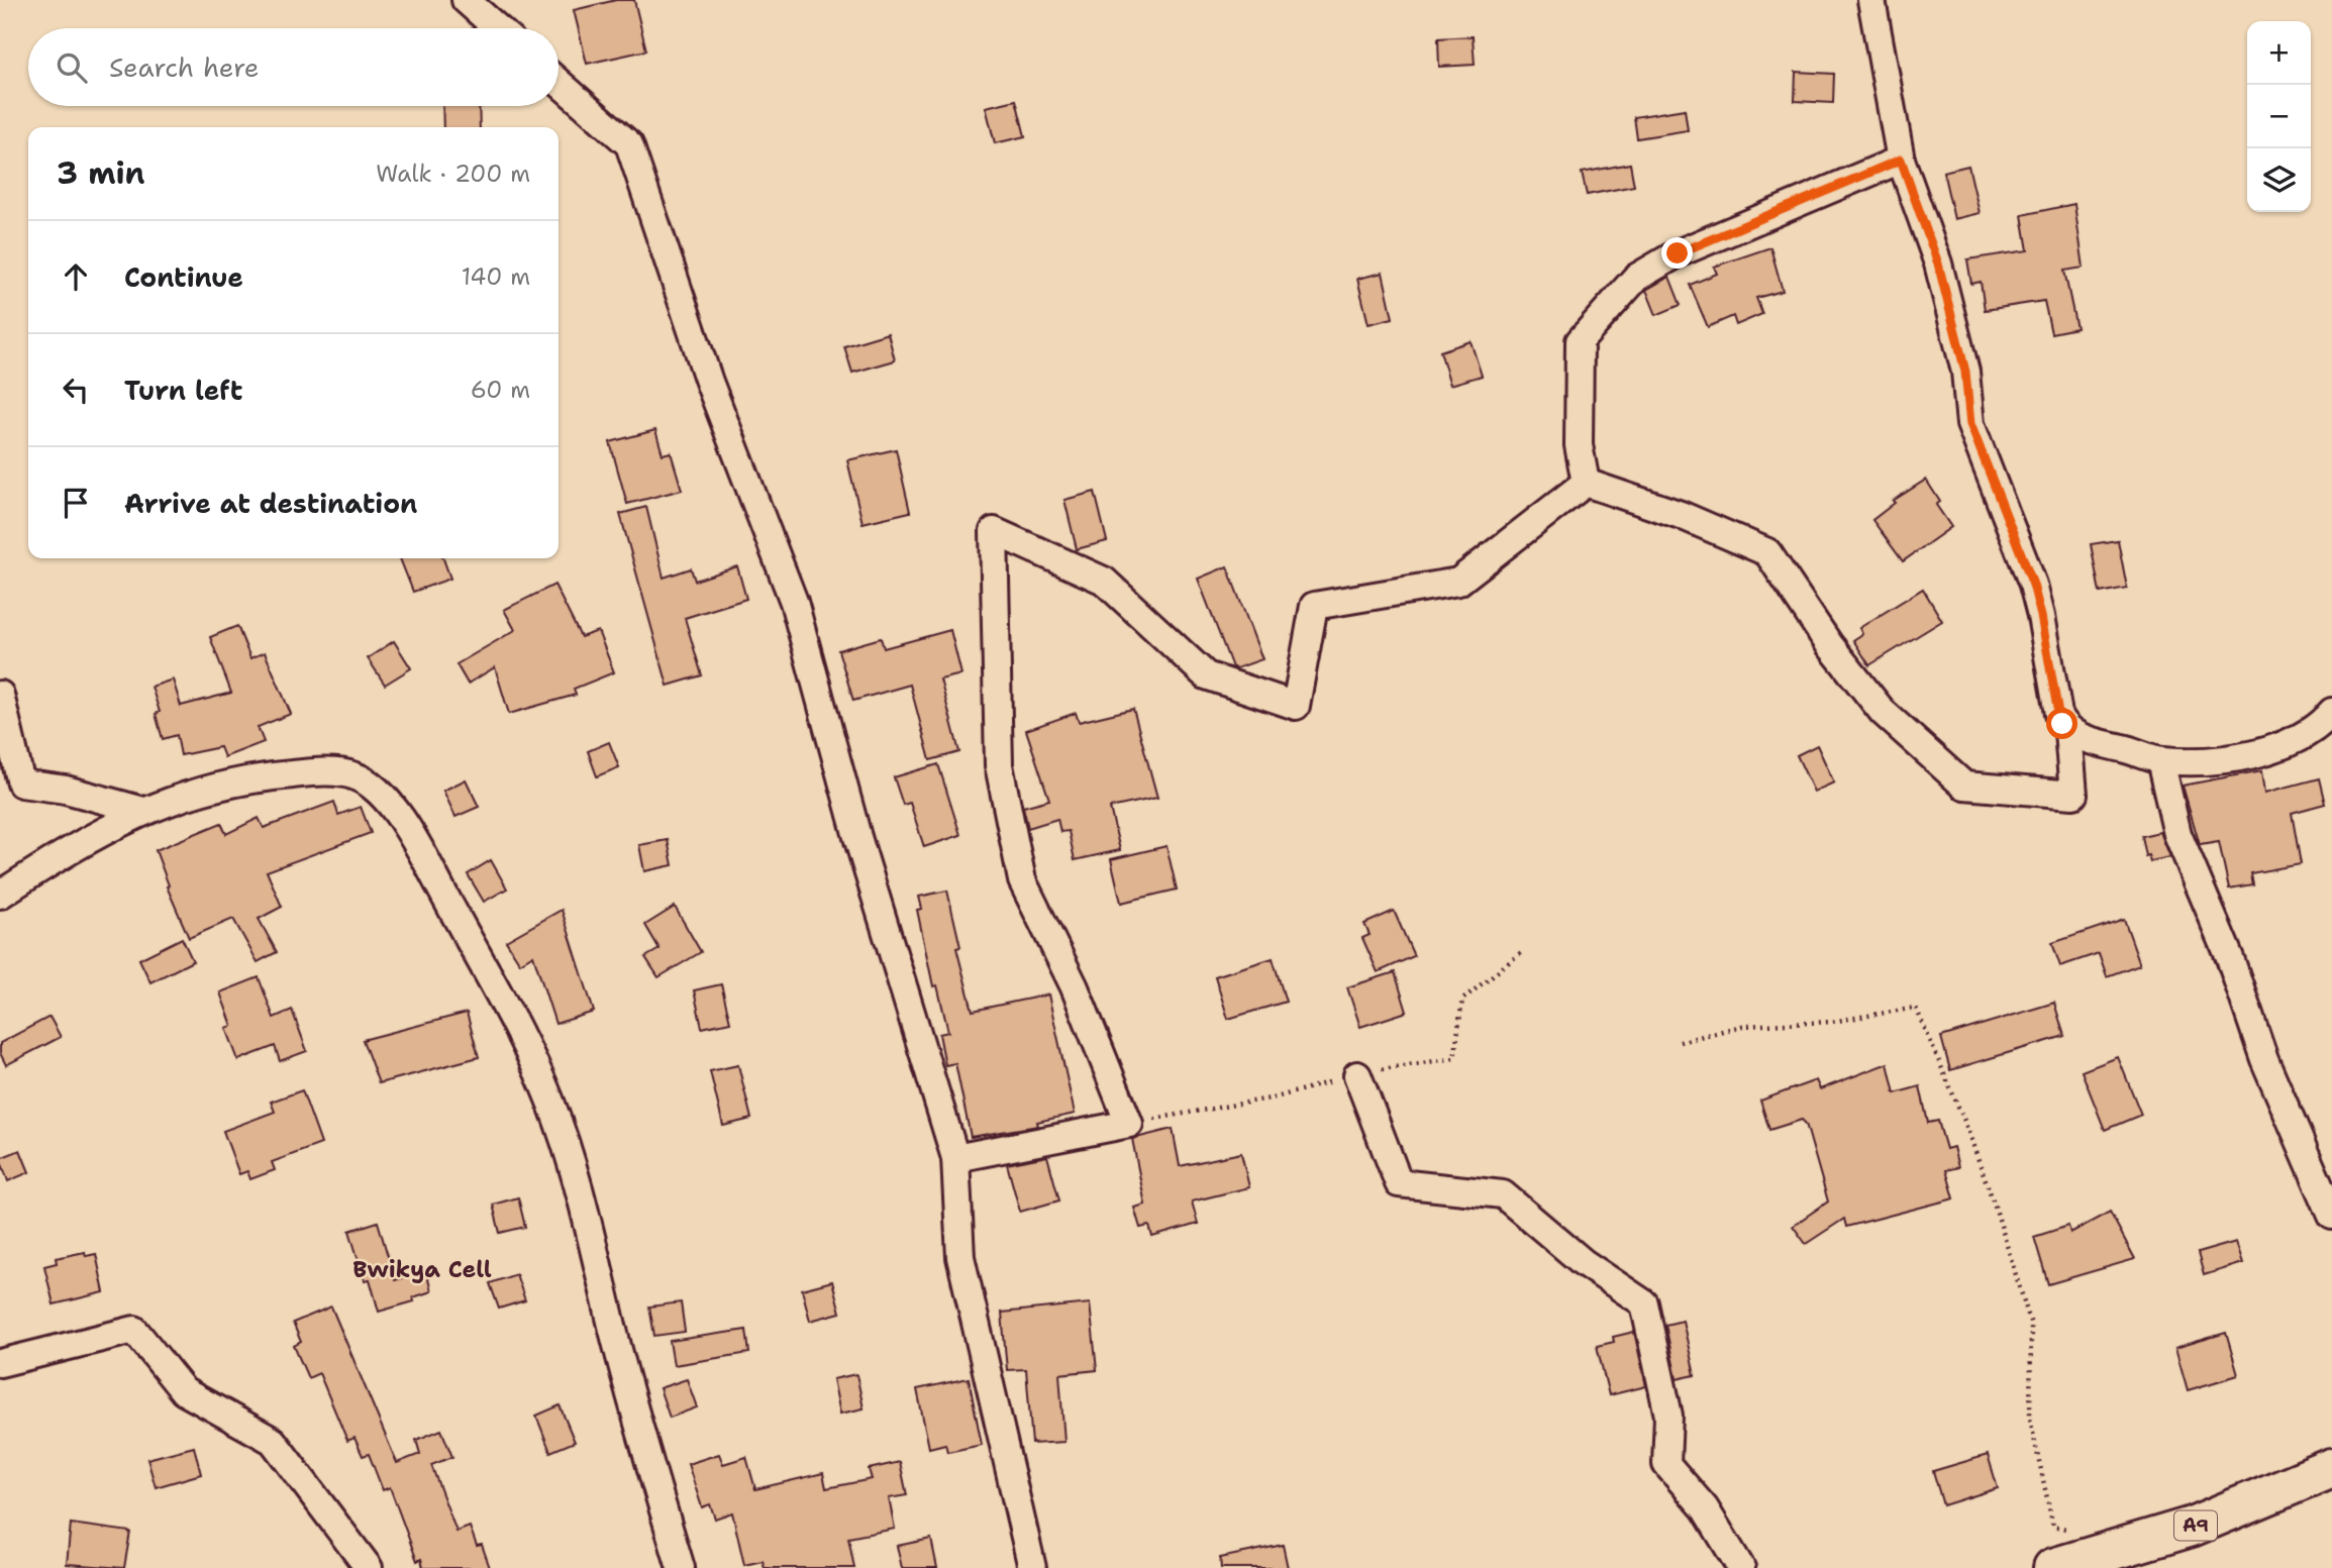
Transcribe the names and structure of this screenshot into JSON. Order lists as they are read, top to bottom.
{
  "streets": {
    "main road": ["A9"]
  },
  "districts": ["Bwikya Cell"],
  "page": {
    "map_buttons": ["+", "−"],
    "search": "Search here",
    "heading": ["3 min", "Walk · 200 m"],
    "list": [
      ["Continue", "140 m"],
      ["Turn left", "60 m"],
      "Arrive at destination"
    ]
  }
}
